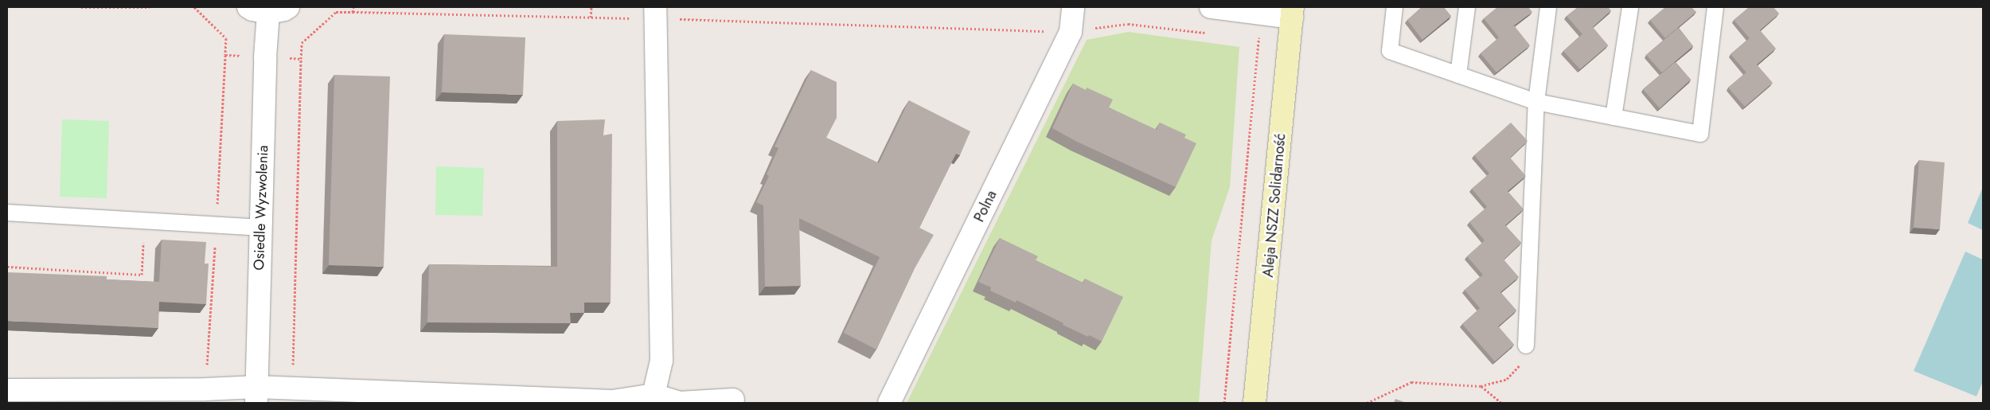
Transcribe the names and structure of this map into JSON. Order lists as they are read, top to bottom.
{
  "streets": {
    "street": ["Aleja NSZZ Solidarność", "Polna", "Osiedle Wyzwolenia"]
  }
}
